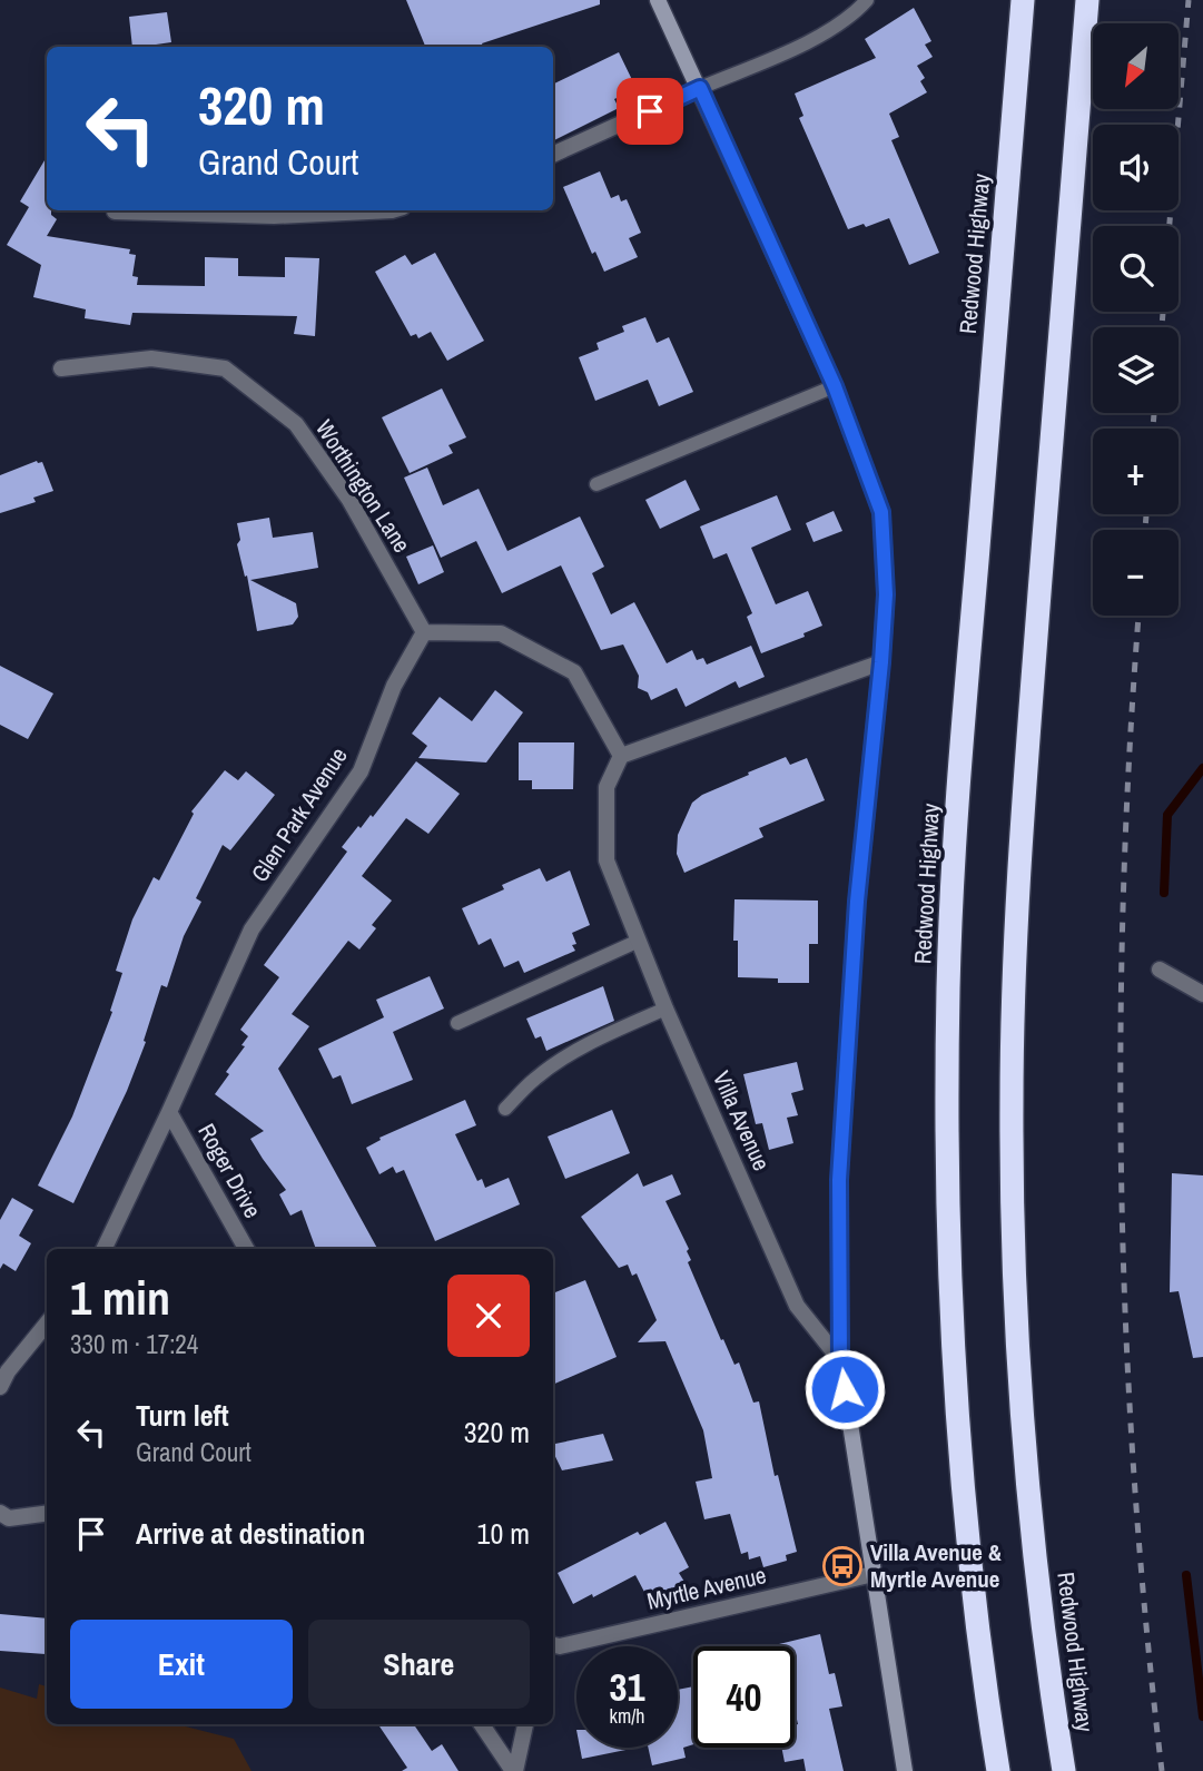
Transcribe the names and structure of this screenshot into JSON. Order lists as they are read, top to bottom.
{
  "streets": {
    "highway": ["Redwood Highway"],
    "street": [
      "Worthington Lane",
      "Glen Park Avenue",
      "Villa Avenue",
      "Roger Drive",
      "Myrtle Avenue"
    ]
  },
  "crossings": [
    ["Worthington Lane", "Glen Park Avenue"],
    ["Glen Park Avenue", "Roger Drive"],
    ["Villa Avenue", "Myrtle Avenue"]
  ],
  "places": {
    "bus stop": ["Villa Avenue & Myrtle Avenue"]
  },
  "north": "bottom left",
  "page": {
    "map_buttons": ["+", "−"],
    "turn": ["320 m", "Grand Court"],
    "heading": ["1 min", "330 m · 17:24"],
    "list": [
      {
        "name": "Turn left",
        "note": "Grand Court",
        "value": "320 m"
      },
      {
        "name": "Arrive at destination",
        "value": "10 m"
      }
    ],
    "buttons": ["Exit", "Share"],
    "speed": "31 km/h",
    "limit": "40"
  }
}
